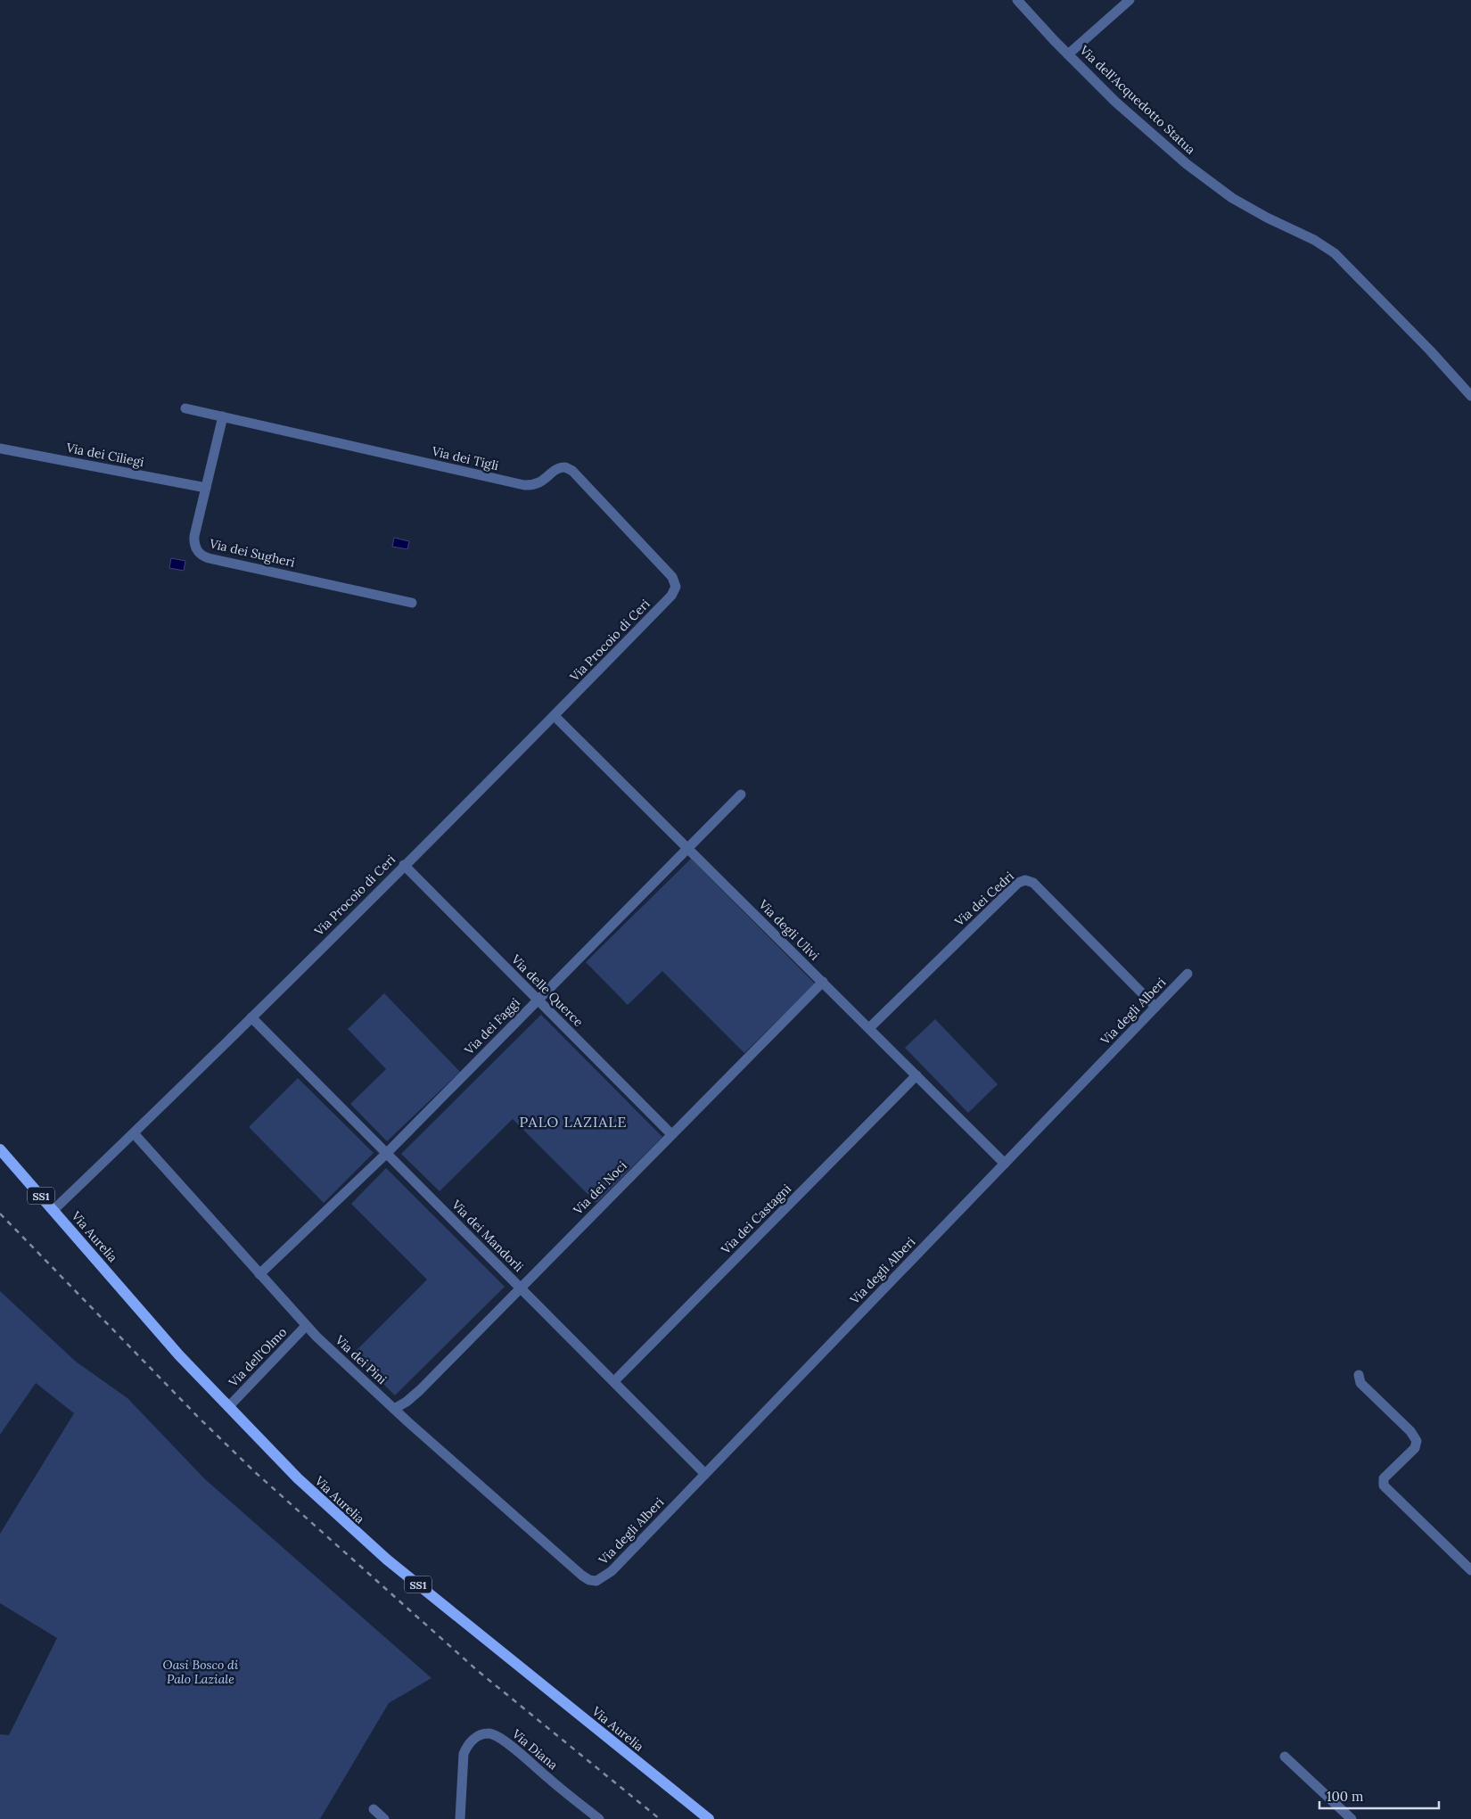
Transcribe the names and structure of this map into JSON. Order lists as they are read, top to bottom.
{
  "streets": {
    "main road": ["SS1", "Via Aurelia"],
    "street": [
      "Via dell'Acquedotto Statua",
      "Via dei Ciliegi",
      "Via dei Tigli",
      "Via dei Sugheri",
      "Via Procoio di Ceri",
      "Via dei Cedri",
      "Via degli Ulivi",
      "Via delle Querce",
      "Via degli Alberi",
      "Via dei Faggi",
      "Via dei Noci",
      "Via dei Castagni",
      "Via dei Mandorli",
      "Via dell'Olmo",
      "Via dei Pini",
      "Via Diana"
    ]
  },
  "crossings": [
    ["Via dei Ciliegi", "Via dei Sugheri"],
    ["Via dei Tigli", "Via dei Sugheri"],
    ["Via dei Tigli", "Via Procoio di Ceri"],
    ["Via Procoio di Ceri", "Via degli Ulivi"],
    ["Via Procoio di Ceri", "Via delle Querce"],
    ["Via Procoio di Ceri", "Via dei Mandorli"],
    ["Via Procoio di Ceri", "Via Aurelia"],
    ["Via Procoio di Ceri", "Via dei Pini"],
    ["Via dei Cedri", "Via degli Ulivi"],
    ["Via dei Cedri", "Via degli Alberi"],
    ["Via degli Ulivi", "Via degli Alberi"],
    ["Via degli Ulivi", "Via dei Faggi"],
    ["Via degli Ulivi", "Via dei Noci"],
    ["Via degli Ulivi", "Via dei Castagni"],
    ["Via delle Querce", "Via dei Faggi"],
    ["Via delle Querce", "Via dei Noci"],
    ["Via degli Alberi", "Via dei Mandorli"],
    ["Via degli Alberi", "Via dei Pini"],
    ["Via dei Faggi", "Via dei Mandorli"],
    ["Via dei Faggi", "Via dei Pini"],
    ["Via dei Noci", "Via dei Mandorli"],
    ["Via dei Noci", "Via dei Pini"],
    ["Via dei Castagni", "Via dei Mandorli"],
    ["Via Aurelia", "Via dell'Olmo"],
    ["Via dell'Olmo", "Via dei Pini"]
  ],
  "districts": ["PALO LAZIALE"],
  "parks": ["Oasi Bosco di Palo Laziale"],
  "scale_bar": "100 m"
}
